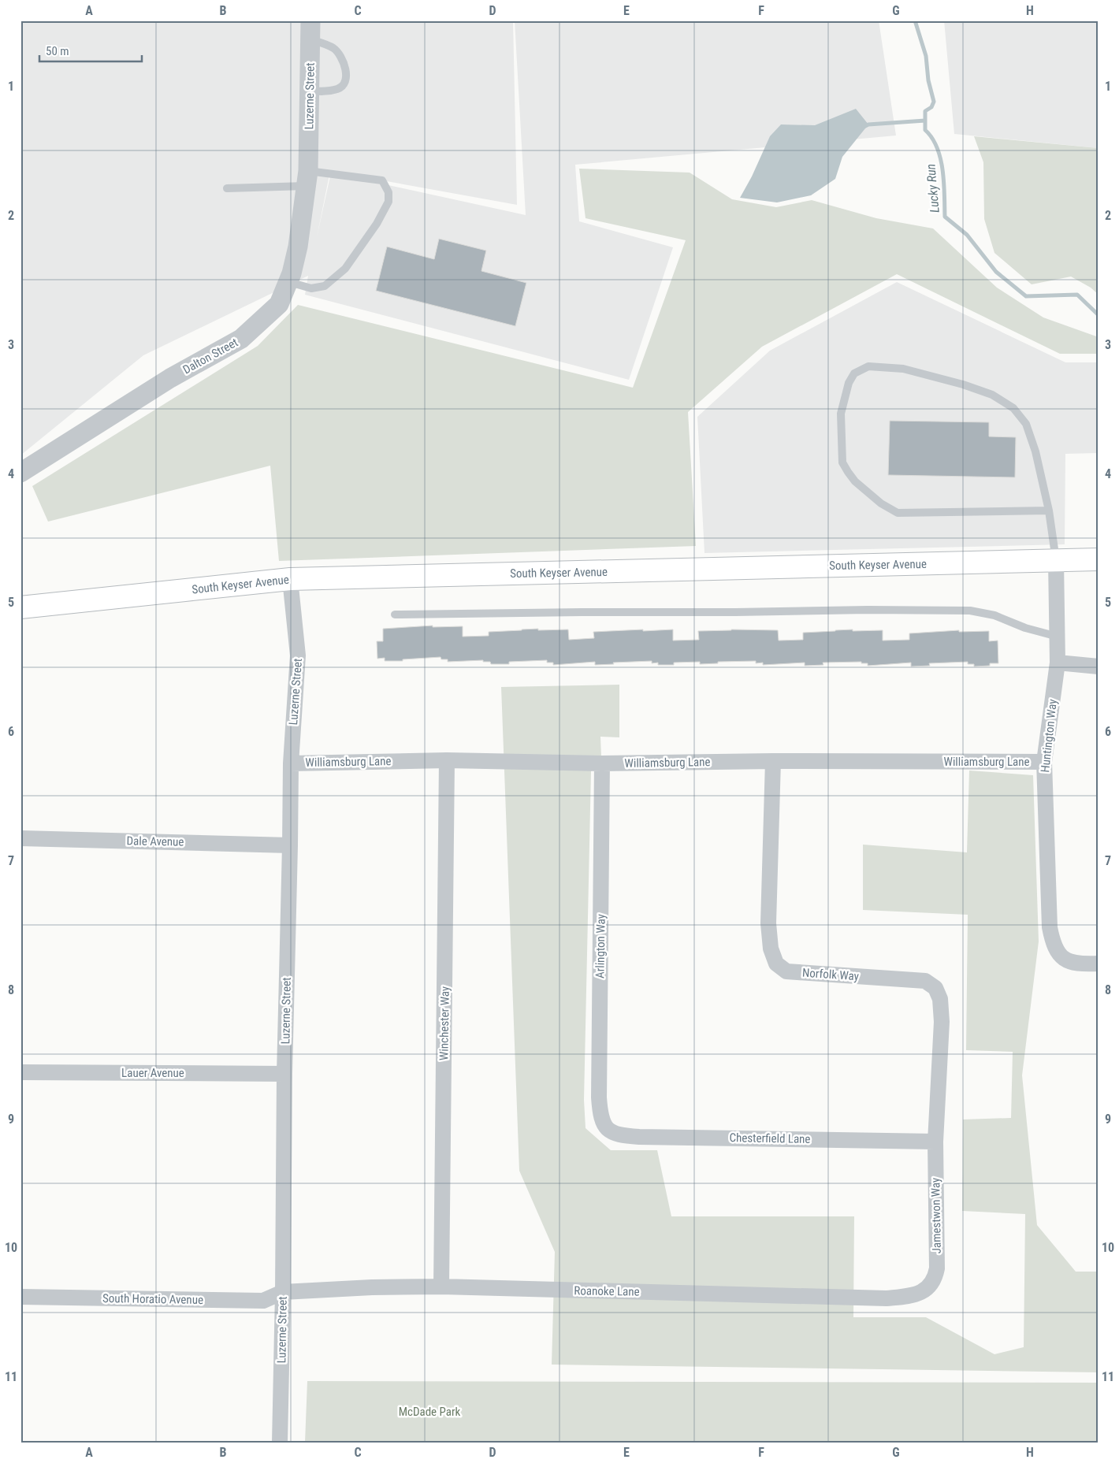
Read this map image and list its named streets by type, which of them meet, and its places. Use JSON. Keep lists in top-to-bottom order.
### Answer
{
  "streets": {
    "main road": ["South Keyser Avenue"],
    "street": [
      "Luzerne Street",
      "Dalton Street",
      "Huntington Way",
      "Williamsburg Lane",
      "Dale Avenue",
      "Arlington Way",
      "Norfolk Way",
      "Winchester Way",
      "Lauer Avenue",
      "Chesterfield Lane",
      "Jamestwon Way",
      "Roanoke Lane",
      "South Horatio Avenue"
    ]
  },
  "crossings": [
    ["Luzerne Street", "Dalton Street"],
    ["Luzerne Street", "South Keyser Avenue"],
    ["Luzerne Street", "Williamsburg Lane"],
    ["Luzerne Street", "Dale Avenue"],
    ["Luzerne Street", "Lauer Avenue"],
    ["Luzerne Street", "Roanoke Lane"],
    ["Luzerne Street", "South Horatio Avenue"],
    ["South Keyser Avenue", "Huntington Way"],
    ["Huntington Way", "Williamsburg Lane"],
    ["Williamsburg Lane", "Arlington Way"],
    ["Williamsburg Lane", "Norfolk Way"],
    ["Williamsburg Lane", "Winchester Way"],
    ["Arlington Way", "Chesterfield Lane"],
    ["Norfolk Way", "Chesterfield Lane"],
    ["Norfolk Way", "Jamestwon Way"],
    ["Winchester Way", "Roanoke Lane"],
    ["Chesterfield Lane", "Jamestwon Way"],
    ["Jamestwon Way", "Roanoke Lane"],
    ["Roanoke Lane", "South Horatio Avenue"]
  ],
  "water": ["Lucky Run"],
  "parks": ["McDade Park"],
  "scale_bar": "50 m",
  "grid": {
    "columns": [
      "A",
      "B",
      "C",
      "D",
      "E",
      "F",
      "G",
      "H"
    ],
    "rows": [
      "1",
      "2",
      "3",
      "4",
      "5",
      "6",
      "7",
      "8",
      "9",
      "10",
      "11"
    ]
  }
}
